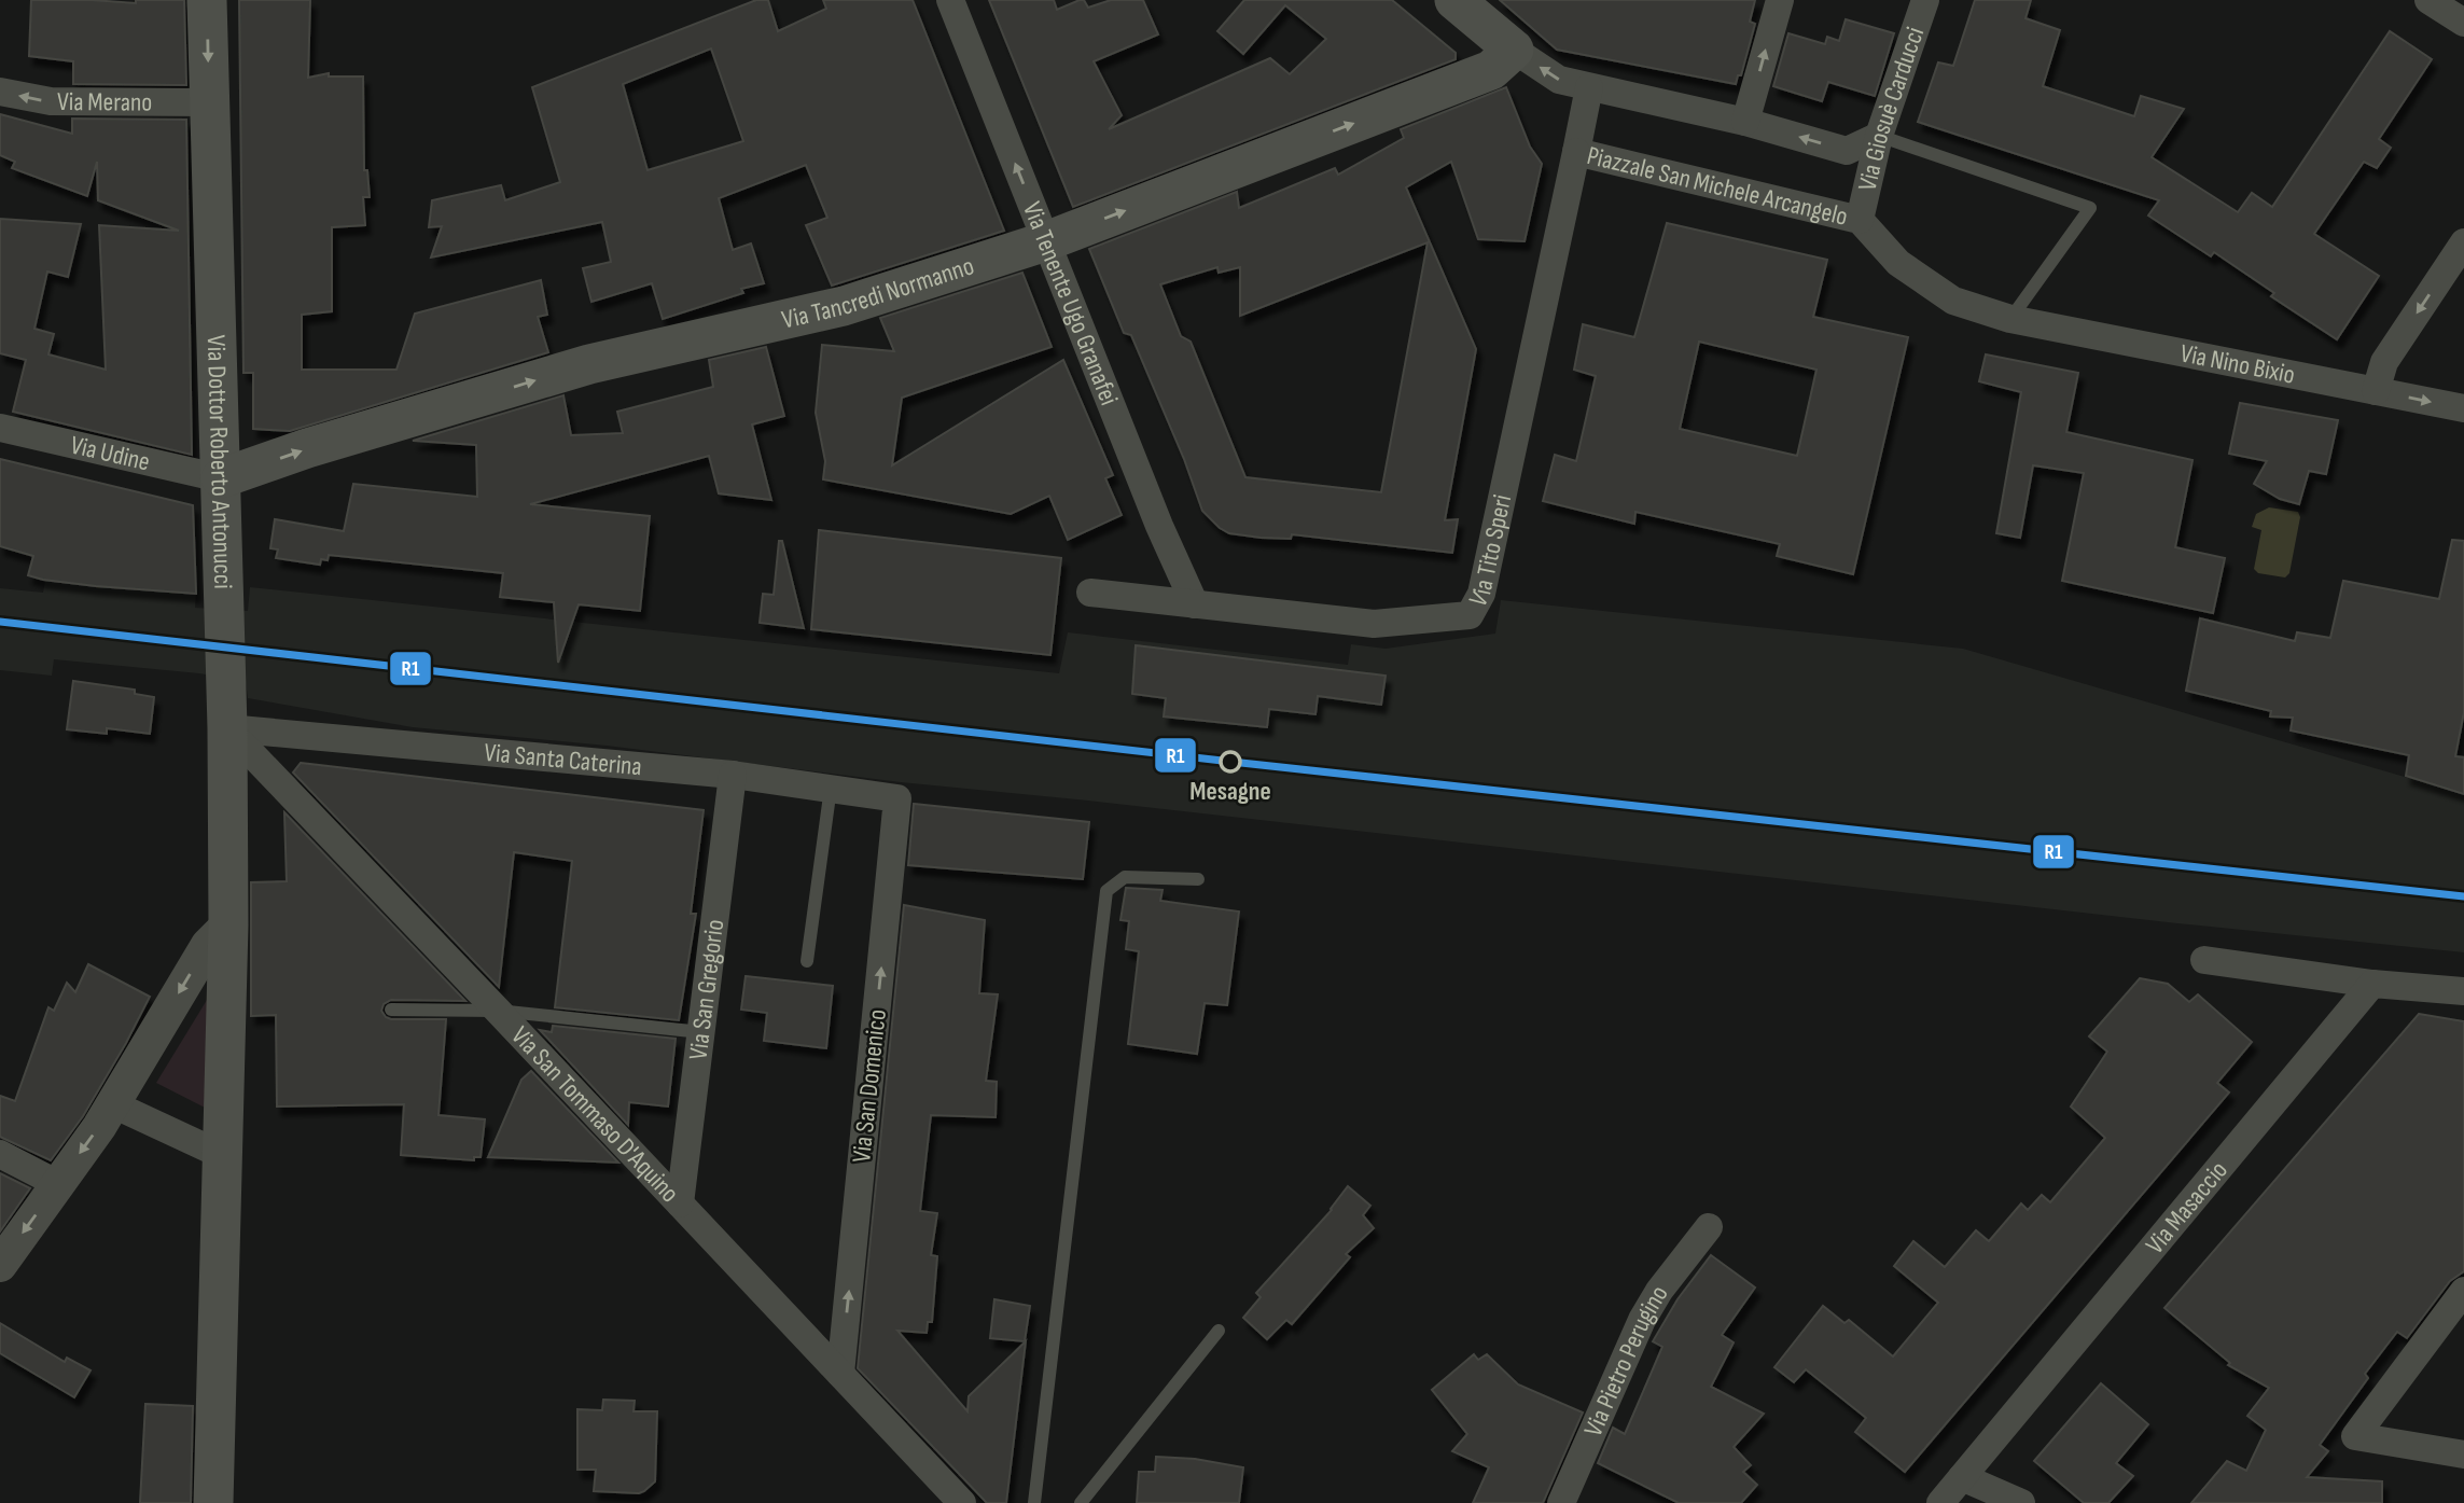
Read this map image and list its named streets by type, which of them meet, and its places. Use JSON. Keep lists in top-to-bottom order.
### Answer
{
  "streets": {
    "main road": ["Via Tancredi Normanno", "Via Dottor Roberto Antonucci"],
    "street": [
      "Via Merano",
      "Via Giosuè Carducci",
      "Piazzale San Michele Arcangelo",
      "Via Tenente Ugo Granafei",
      "Via Nino Bixio",
      "Via Udine",
      "Via Tito Speri",
      "Via Santa Caterina",
      "Via San Gregorio",
      "Via San Domenico",
      "Via San Tommaso D'Aquino",
      "Via Masaccio",
      "Via Pietro Perugino"
    ]
  },
  "crossings": [
    ["Via Merano", "Via Dottor Roberto Antonucci"],
    ["Via Giosuè Carducci", "Piazzale San Michele Arcangelo"],
    ["Piazzale San Michele Arcangelo", "Via Nino Bixio"],
    ["Piazzale San Michele Arcangelo", "Via Tito Speri"],
    ["Via Tancredi Normanno", "Via Tenente Ugo Granafei"],
    ["Via Tancredi Normanno", "Via Udine"],
    ["Via Tancredi Normanno", "Via Dottor Roberto Antonucci"],
    ["Via Tenente Ugo Granafei", "Via Tito Speri"],
    ["Via Udine", "Via Dottor Roberto Antonucci"],
    ["Via Dottor Roberto Antonucci", "Via Santa Caterina"],
    ["Via Dottor Roberto Antonucci", "Via San Tommaso D'Aquino"],
    ["Via Santa Caterina", "Via San Gregorio"],
    ["Via Santa Caterina", "Via San Domenico"],
    ["Via Santa Caterina", "Via San Tommaso D'Aquino"],
    ["Via San Gregorio", "Via San Tommaso D'Aquino"],
    ["Via San Domenico", "Via San Tommaso D'Aquino"]
  ],
  "one_way": [
    "Via Merano",
    "Via Tancredi Normanno",
    "Via Tenente Ugo Granafei",
    "Via San Domenico"
  ],
  "places": ["Mesagne"],
  "lines": ["transit line R1"]
}
